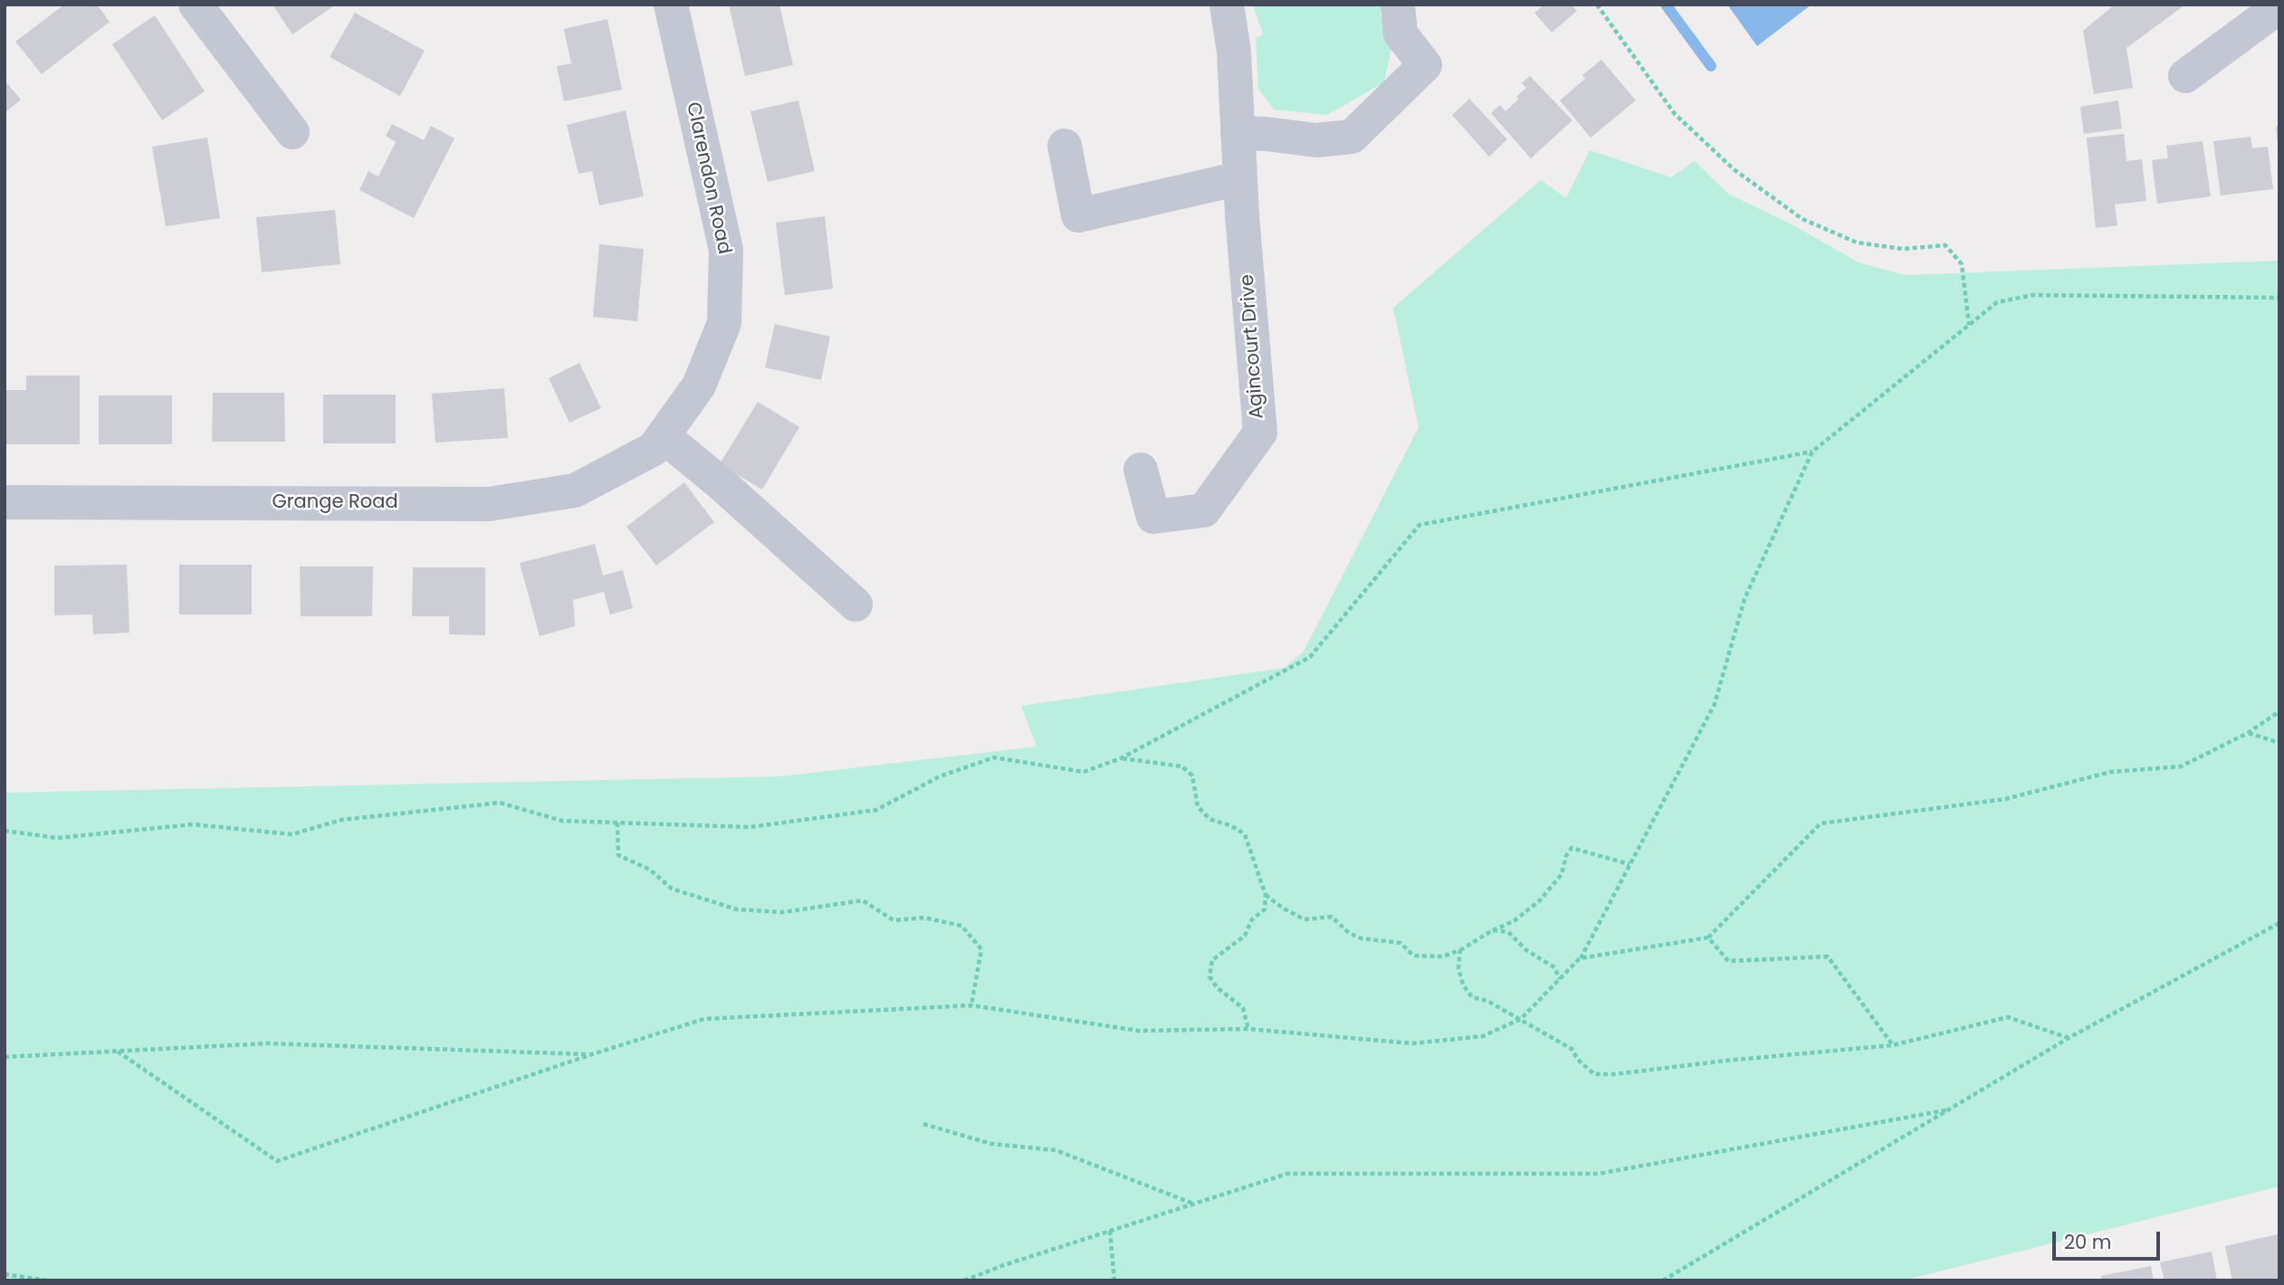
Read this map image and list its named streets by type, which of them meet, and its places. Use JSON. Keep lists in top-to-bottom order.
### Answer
{
  "streets": {
    "street": ["Clarendon Road", "Agincourt Drive", "Grange Road"]
  },
  "crossings": [
    ["Clarendon Road", "Grange Road"]
  ],
  "scale_bar": "20 m"
}
